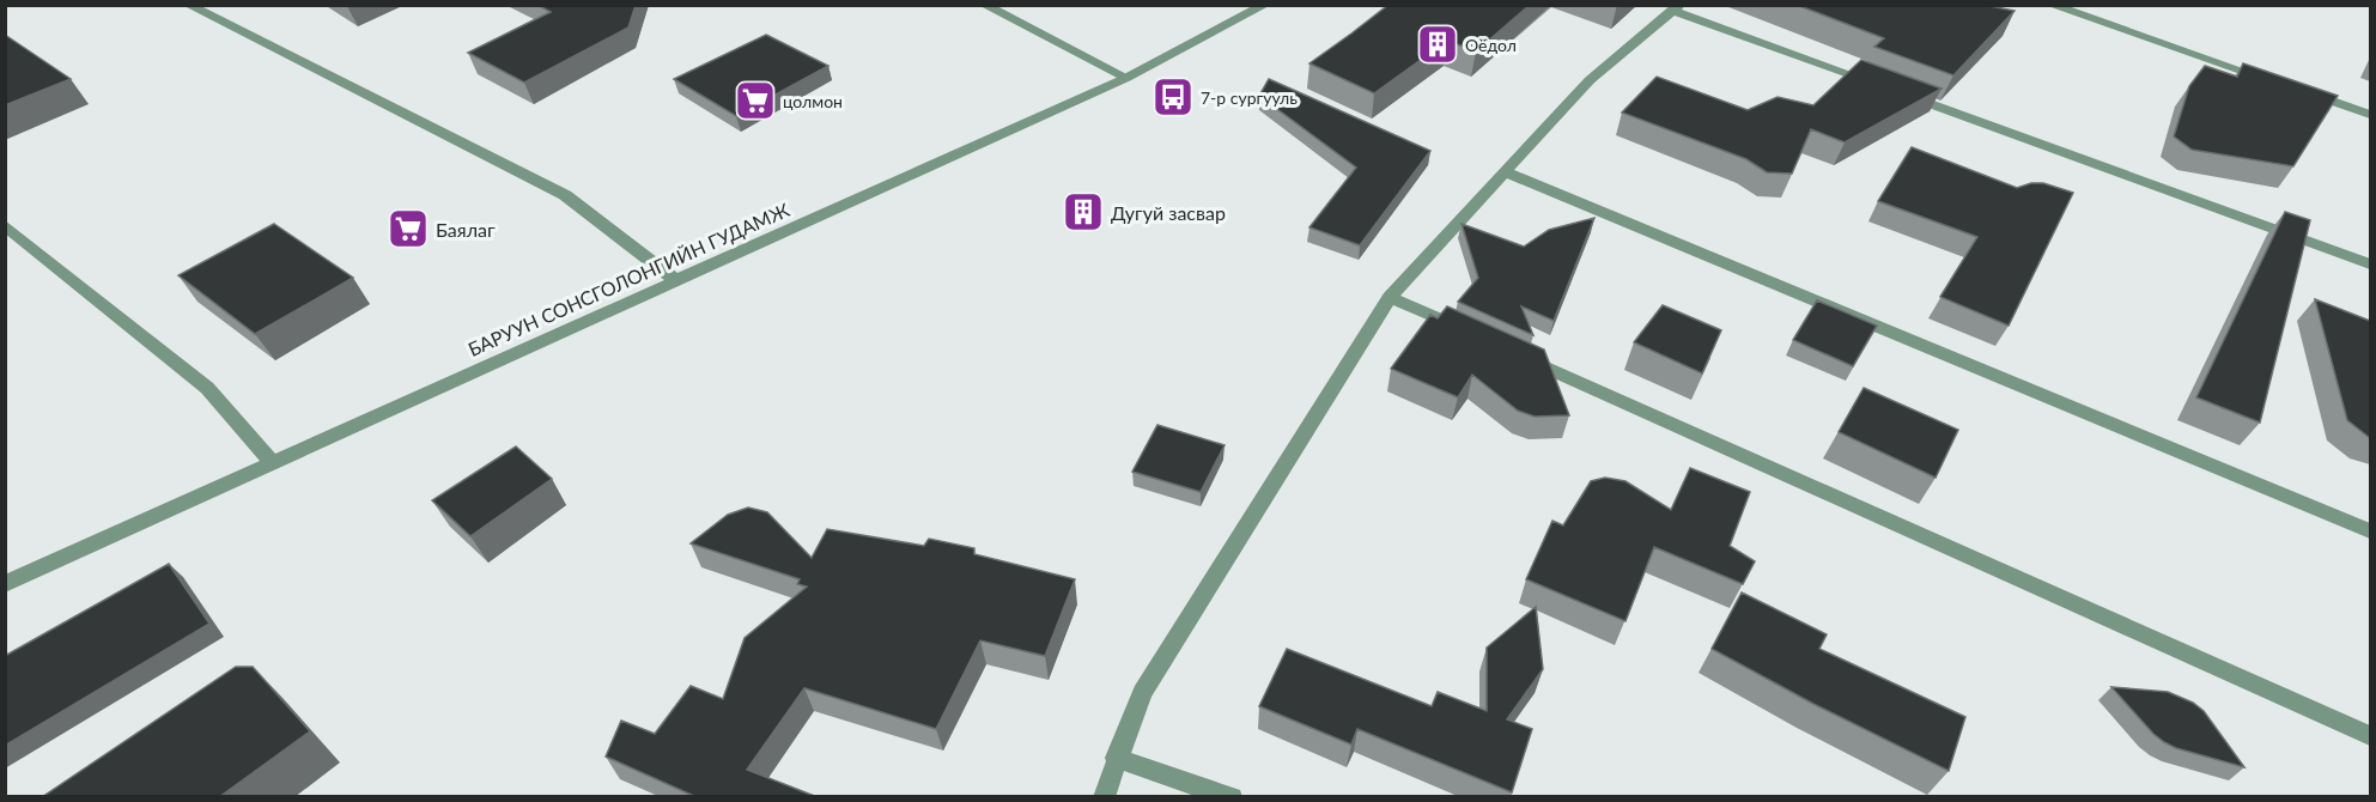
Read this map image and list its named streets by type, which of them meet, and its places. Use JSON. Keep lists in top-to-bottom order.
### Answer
{
  "streets": {
    "street": ["БАРУУН СОНСГОЛОНГИЙН ГУДАМЖ"]
  },
  "places": {
    "building": ["Оёдол", "Дугуй засвар"],
    "bus stop": ["7-р сургууль"],
    "supermarket": ["цолмон", "Баялаг"]
  }
}
